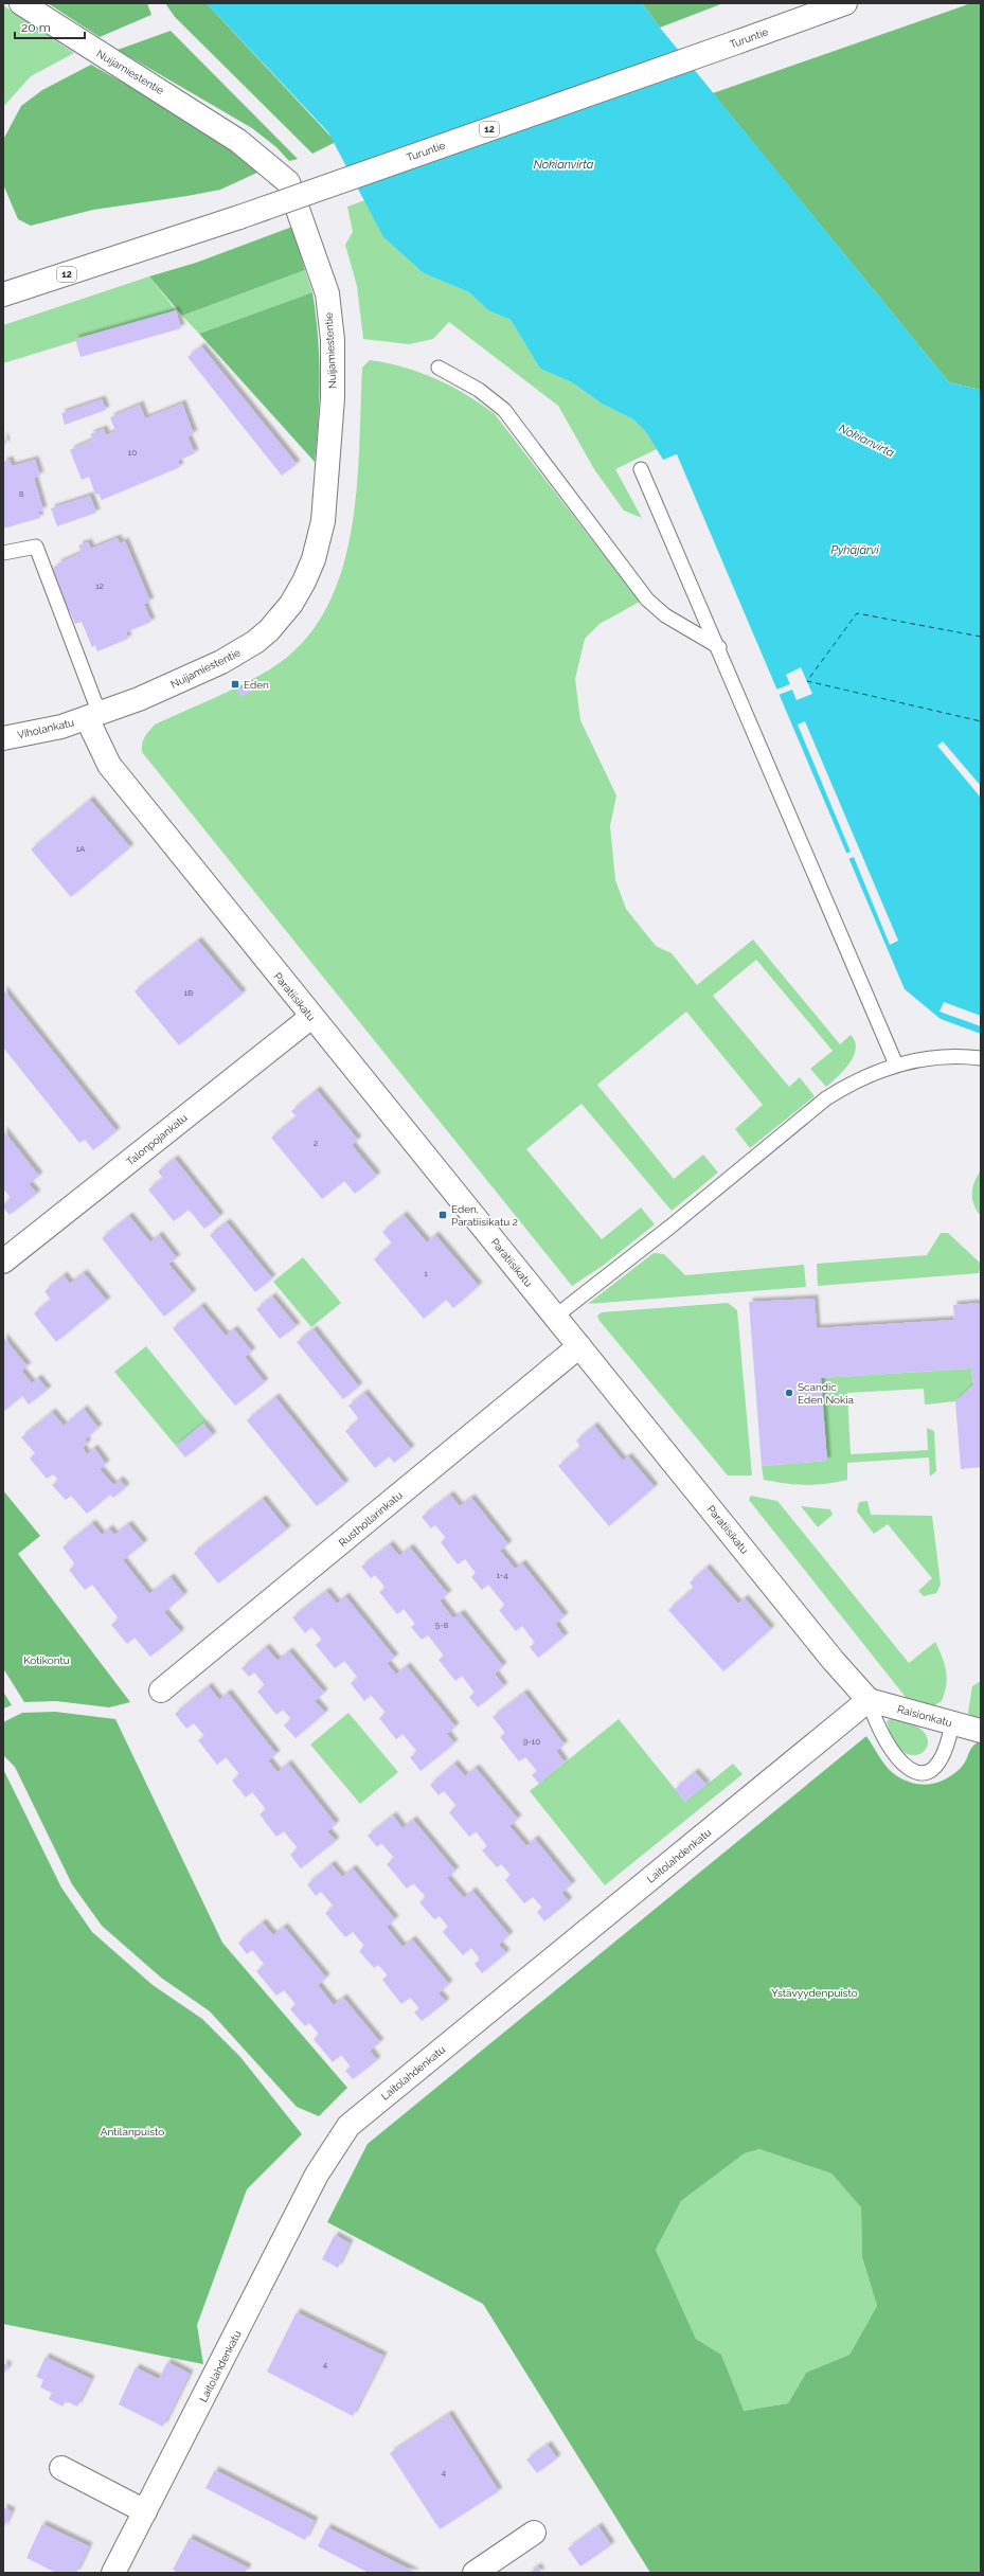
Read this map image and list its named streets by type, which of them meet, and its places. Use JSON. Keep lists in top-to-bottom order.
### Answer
{
  "streets": {
    "main road": [
      "Turuntie",
      "Nuijamiestentie",
      "12",
      "Viholankatu",
      "Paratiisikatu",
      "Talonpojankatu",
      "Rusthollarinkatu",
      "Raisionkatu",
      "Laitolahdenkatu"
    ]
  },
  "crossings": [
    ["Nuijamiestentie", "Viholankatu"],
    ["Nuijamiestentie", "Paratiisikatu"],
    ["Viholankatu", "Paratiisikatu"],
    ["Paratiisikatu", "Talonpojankatu"],
    ["Paratiisikatu", "Rusthollarinkatu"],
    ["Paratiisikatu", "Raisionkatu"],
    ["Paratiisikatu", "Laitolahdenkatu"],
    ["Raisionkatu", "Laitolahdenkatu"]
  ],
  "water": ["Nokianvirta", "Pyhäjärvi"],
  "parks": ["Kotikontu", "Ystävyydenpuisto", "Antilanpuisto"],
  "places": {
    "transit": ["Eden", "Eden, Paratiisikatu 2"],
    "other": ["Scandic Eden Nokia"]
  },
  "house_numbers": [
    "10",
    "8",
    "12",
    "1A",
    "1B",
    "2",
    "1",
    "1-4",
    "5-8",
    "9-10",
    "4",
    "4"
  ],
  "scale_bar": "20 m"
}
